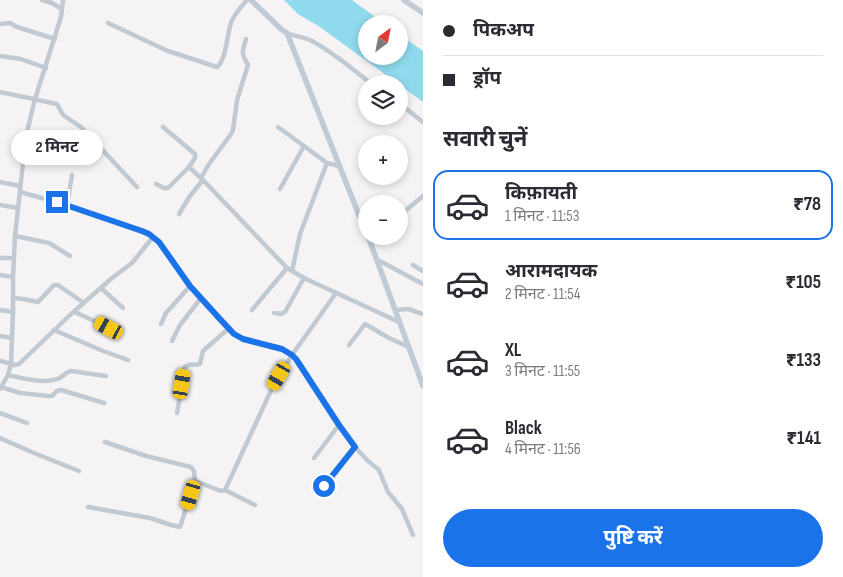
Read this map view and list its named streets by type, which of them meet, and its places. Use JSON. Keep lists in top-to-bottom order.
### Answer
{
  "north": "top right",
  "page": {
    "banner": ["पिकअप", "ड्रॉप"],
    "map_buttons": ["+", "−"],
    "heading": "सवारी चुनें",
    "bubble": "2 मिनट",
    "list": [
      {
        "name": "किफ़ायती",
        "note": "1 मिनट · 11:53",
        "value": "₹78"
      },
      {
        "name": "आरामदायक",
        "note": "2 मिनट · 11:54",
        "value": "₹105"
      },
      {
        "name": "XL",
        "note": "3 मिनट · 11:55",
        "value": "₹133"
      },
      {
        "name": "Black",
        "note": "4 मिनट · 11:56",
        "value": "₹141"
      }
    ],
    "buttons": "पुष्टि करें"
  }
}
